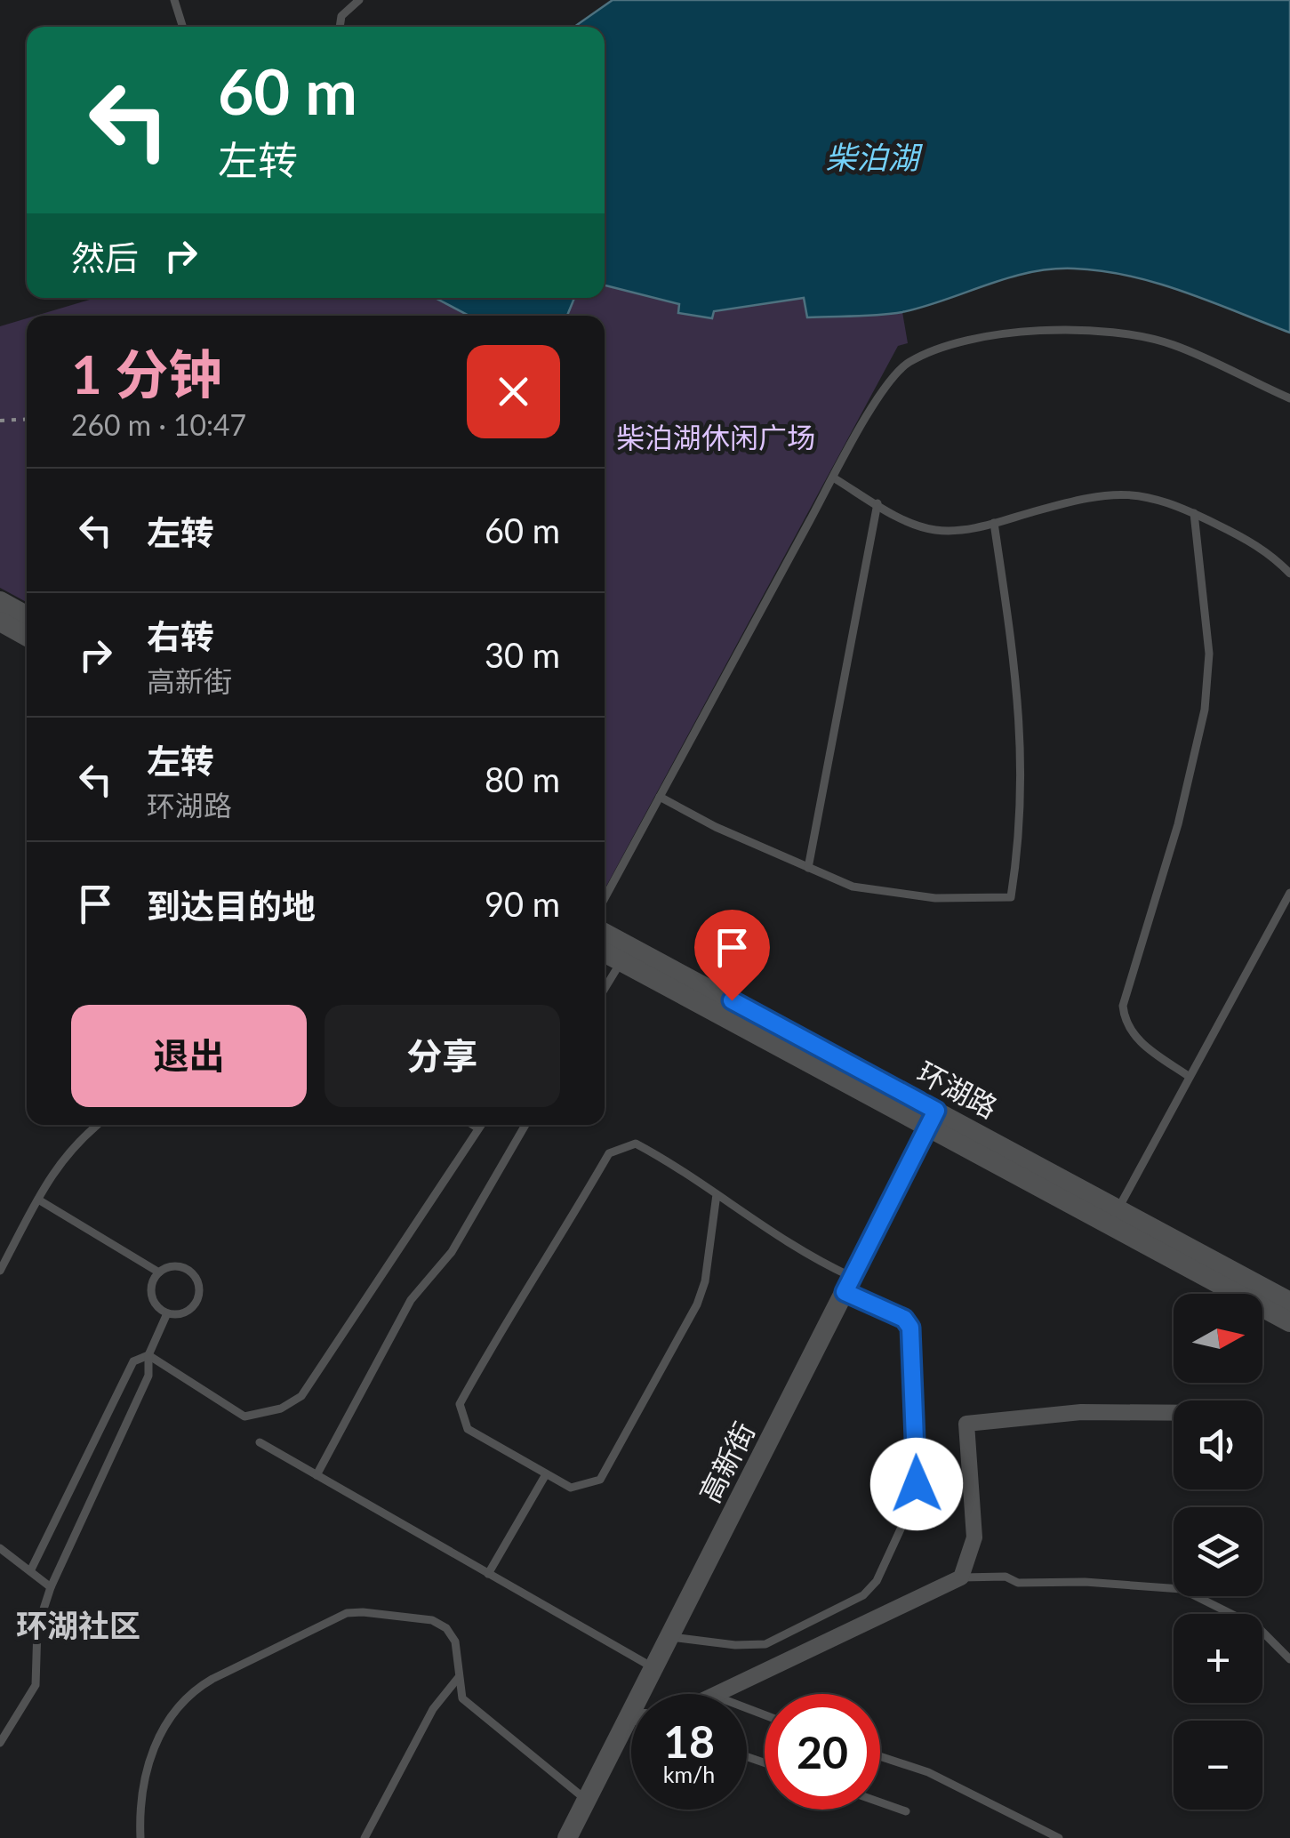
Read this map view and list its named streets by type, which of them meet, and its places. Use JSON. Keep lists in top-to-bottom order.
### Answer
{
  "streets": {
    "street": ["环湖路", "高新街"]
  },
  "crossings": [
    ["环湖路", "高新街"]
  ],
  "districts": ["环湖社区"],
  "water": ["柴泊湖"],
  "parks": ["柴泊湖休闲广场"],
  "north": "right",
  "page": {
    "turn": ["60 m", "左转"],
    "then": "然后",
    "heading": ["1 分钟", "260 m · 10:47"],
    "list": [
      {
        "name": "左转",
        "value": "60 m"
      },
      {
        "name": "右转",
        "note": "高新街",
        "value": "30 m"
      },
      {
        "name": "左转",
        "note": "环湖路",
        "value": "80 m"
      },
      {
        "name": "到达目的地",
        "value": "90 m"
      }
    ],
    "buttons": ["退出", "分享"],
    "map_buttons": ["+", "−"],
    "speed": "18 km/h",
    "limit": "20"
  }
}
